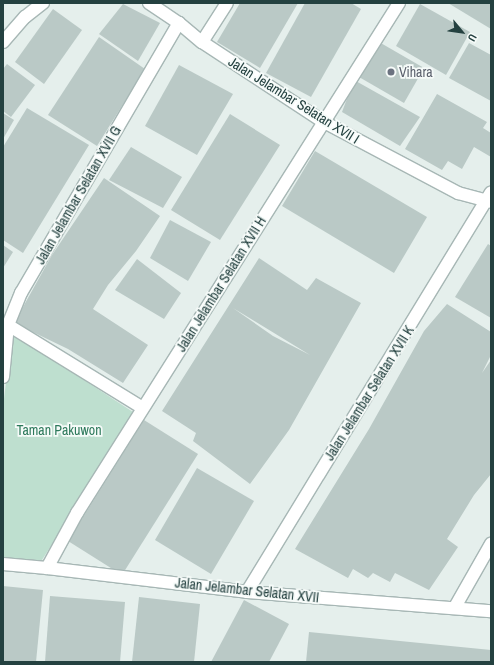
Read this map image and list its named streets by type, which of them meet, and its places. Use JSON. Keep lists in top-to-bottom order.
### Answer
{
  "streets": {
    "street": [
      "Jalan Jelambar Selatan XVII I",
      "Jalan Jelambar Selatan XVII G",
      "Jalan Jelambar Selatan XVII H",
      "Jalan Jelambar Selatan XVII K",
      "Jalan Jelambar Selatan XVII"
    ]
  },
  "crossings": [
    ["Jalan Jelambar Selatan XVII I", "Jalan Jelambar Selatan XVII G"],
    ["Jalan Jelambar Selatan XVII I", "Jalan Jelambar Selatan XVII H"],
    ["Jalan Jelambar Selatan XVII I", "Jalan Jelambar Selatan XVII K"],
    ["Jalan Jelambar Selatan XVII H", "Jalan Jelambar Selatan XVII"],
    ["Jalan Jelambar Selatan XVII K", "Jalan Jelambar Selatan XVII"]
  ],
  "parks": ["Taman Pakuwon"],
  "places": ["Vihara"],
  "north": "bottom right"
}
